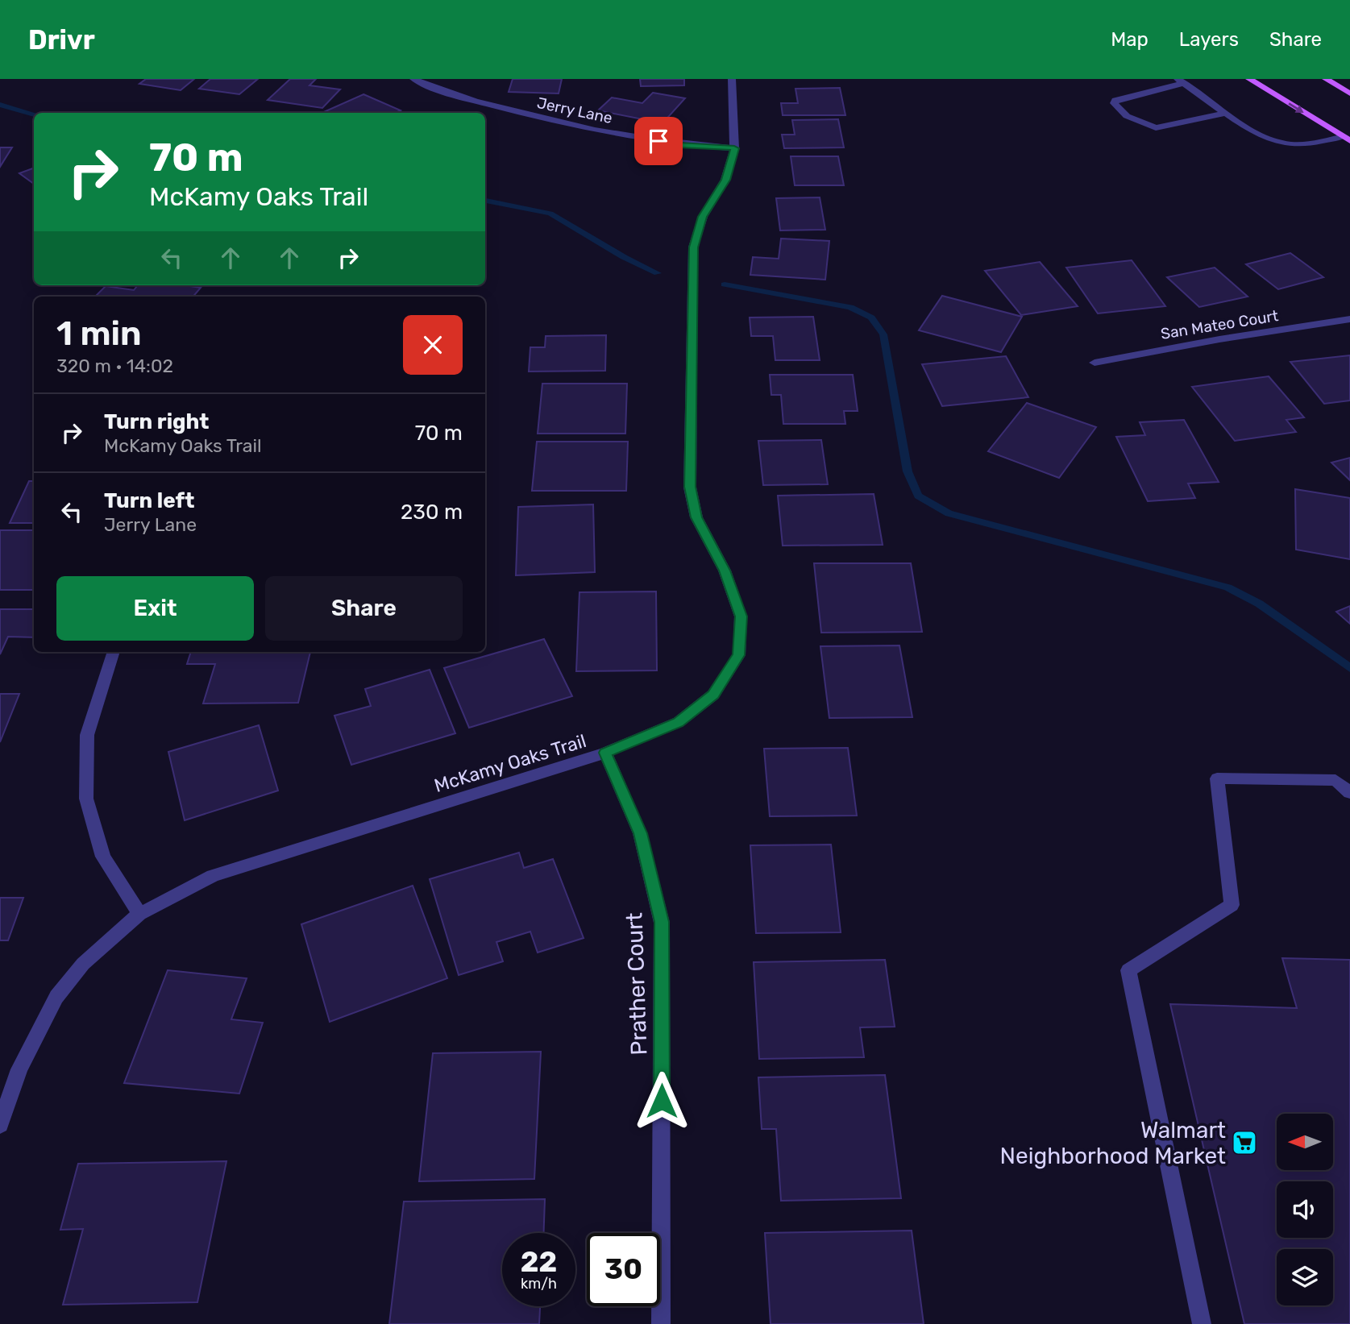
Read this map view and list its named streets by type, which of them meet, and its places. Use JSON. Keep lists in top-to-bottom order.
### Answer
{
  "streets": {
    "street": [
      "Jerry Lane",
      "San Mateo Court",
      "McKamy Oaks Trail",
      "Prather Court"
    ]
  },
  "crossings": [
    ["Jerry Lane", "McKamy Oaks Trail"],
    ["McKamy Oaks Trail", "Prather Court"]
  ],
  "places": {
    "supermarket": ["Walmart Neighborhood Market"]
  },
  "north": "left",
  "page": {
    "header": "Drivr",
    "nav": ["Map", "Layers", "Share"],
    "turn": ["70 m", "McKamy Oaks Trail"],
    "heading": ["1 min", "320 m · 14:02"],
    "list": [
      {
        "name": "Turn right",
        "note": "McKamy Oaks Trail",
        "value": "70 m"
      },
      {
        "name": "Turn left",
        "note": "Jerry Lane",
        "value": "230 m"
      }
    ],
    "buttons": ["Exit", "Share"],
    "speed": "22 km/h",
    "limit": "30"
  }
}
